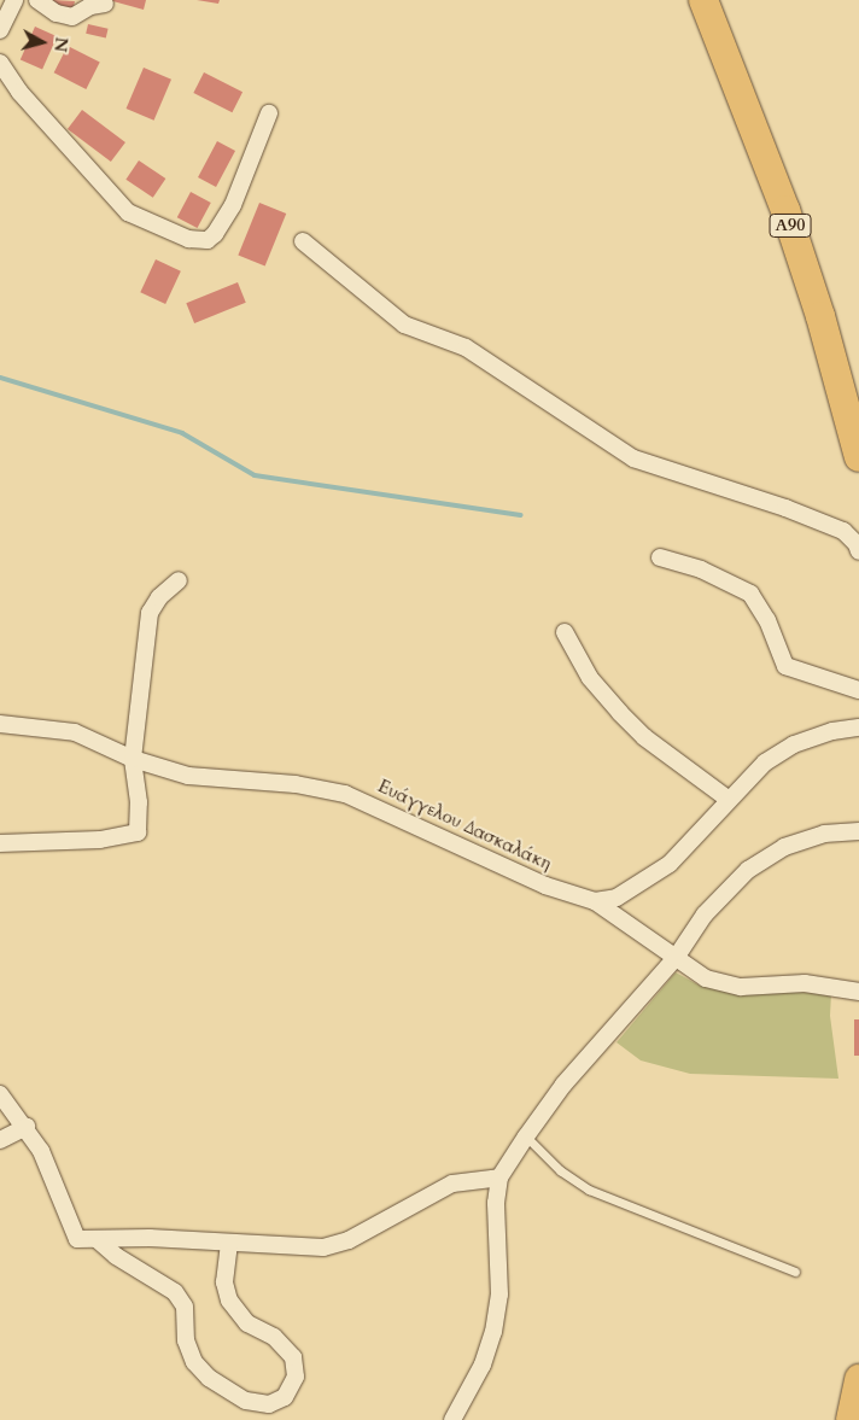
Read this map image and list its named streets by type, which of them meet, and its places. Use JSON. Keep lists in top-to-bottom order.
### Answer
{
  "streets": {
    "highway": ["Α90"],
    "street": ["Ευάγγελου Δασκαλάκη"]
  },
  "north": "right"
}
